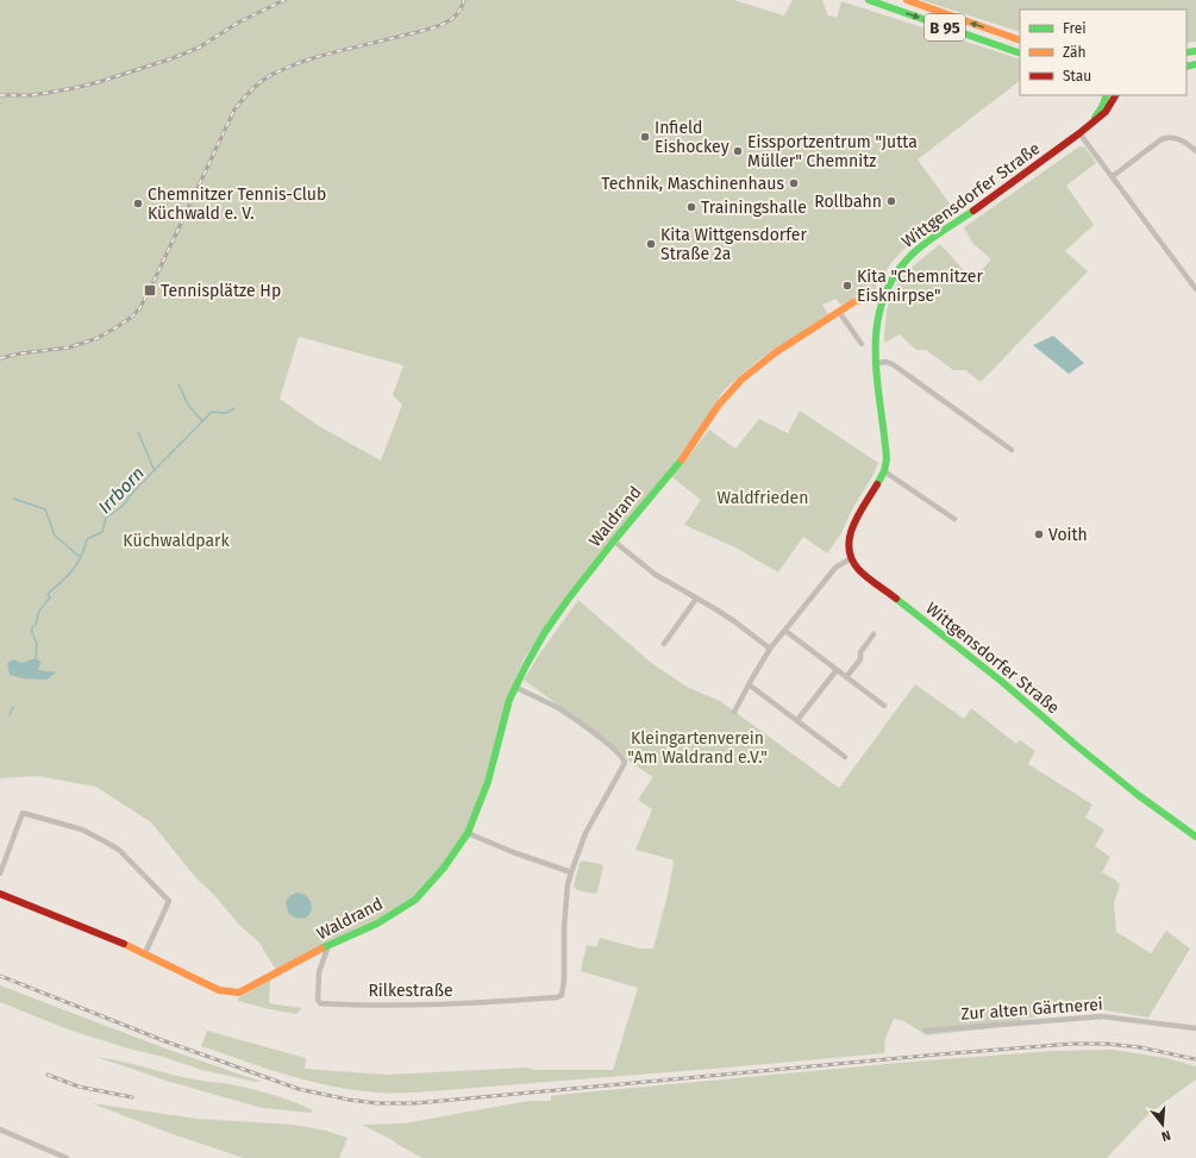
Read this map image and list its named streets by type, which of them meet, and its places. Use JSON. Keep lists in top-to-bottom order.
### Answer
{
  "streets": {
    "street": [
      "B 95",
      "Wittgensdorfer Straße",
      "Waldrand",
      "Rilkestraße",
      "Zur alten Gärtnerei"
    ]
  },
  "crossings": [
    ["Wittgensdorfer Straße", "Waldrand"],
    ["Waldrand", "Rilkestraße"]
  ],
  "water": ["Irrborn"],
  "parks": ["Waldfrieden", "Küchwaldpark", "Kleingartenverein \"Am Waldrand e.V.\""],
  "places": {
    "other": [
      "Infield Eishockey",
      "Eissportzentrum \"Jutta Müller\" Chemnitz",
      "Technik, Maschinenhaus",
      "Rollbahn",
      "Chemnitzer Tennis-Club Küchwald e. V.",
      "Trainingshalle",
      "Kita Wittgensdorfer Straße 2a",
      "Kita \"Chemnitzer Eisknirpse\"",
      "Voith"
    ],
    "transit": ["Tennisplätze Hp"]
  },
  "legend": ["Frei", "Zäh", "Stau"],
  "north": "bottom"
}
